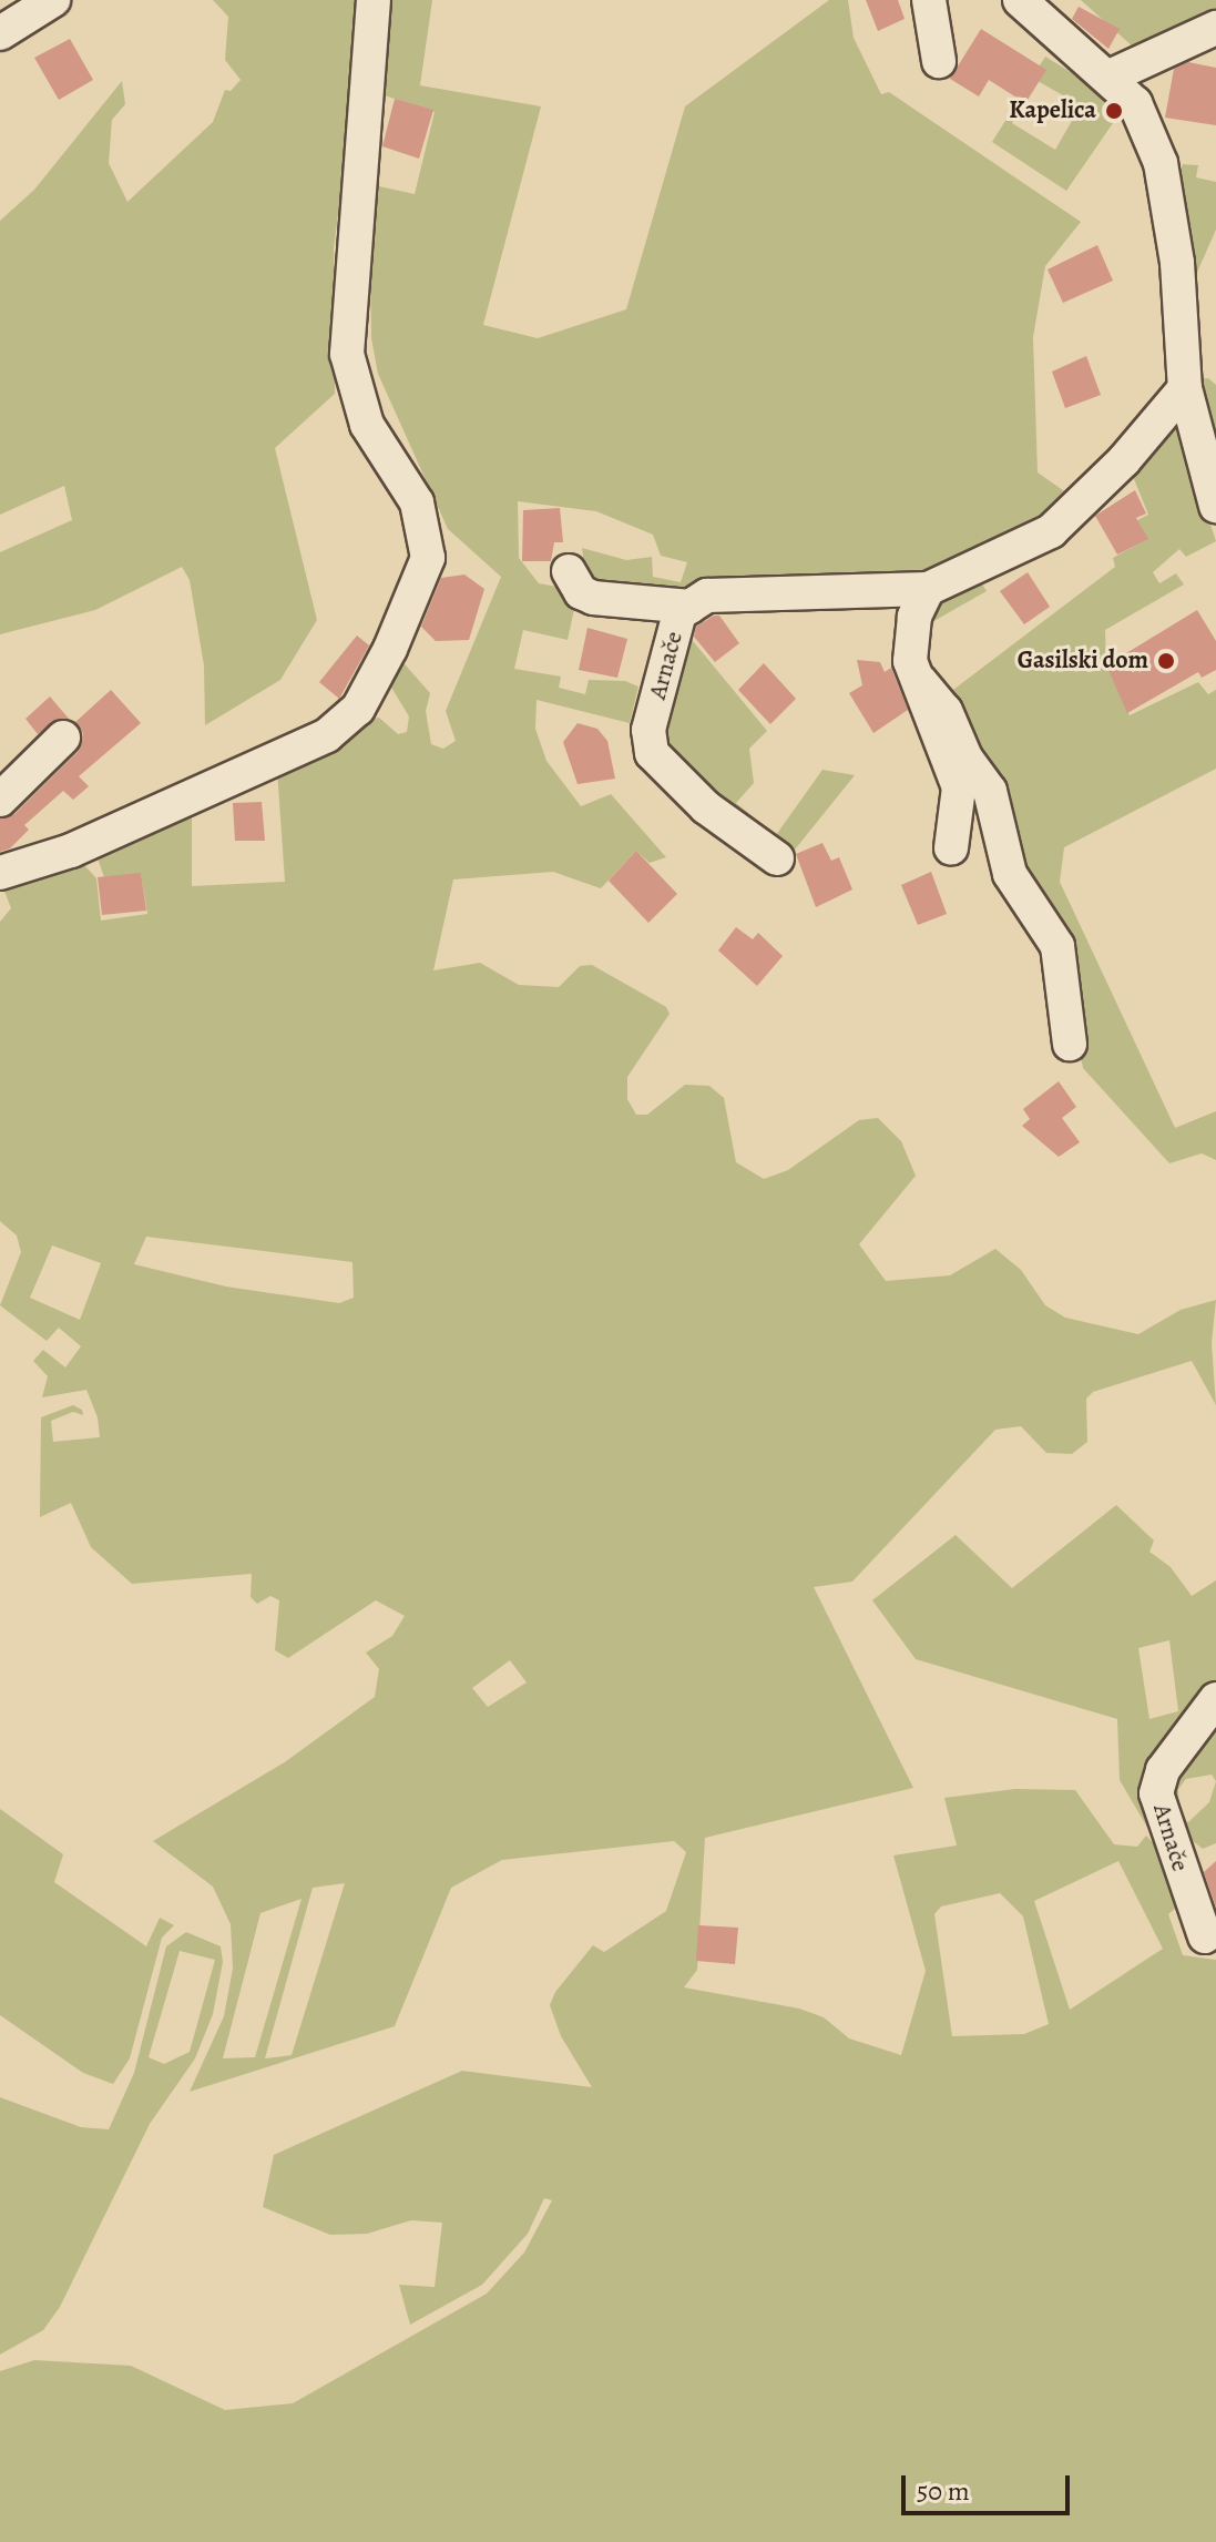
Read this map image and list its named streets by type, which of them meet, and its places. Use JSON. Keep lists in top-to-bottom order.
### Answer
{
  "streets": {
    "street": ["Arnače"]
  },
  "places": ["Kapelica", "Gasilski dom"],
  "scale_bar": "50 m"
}
